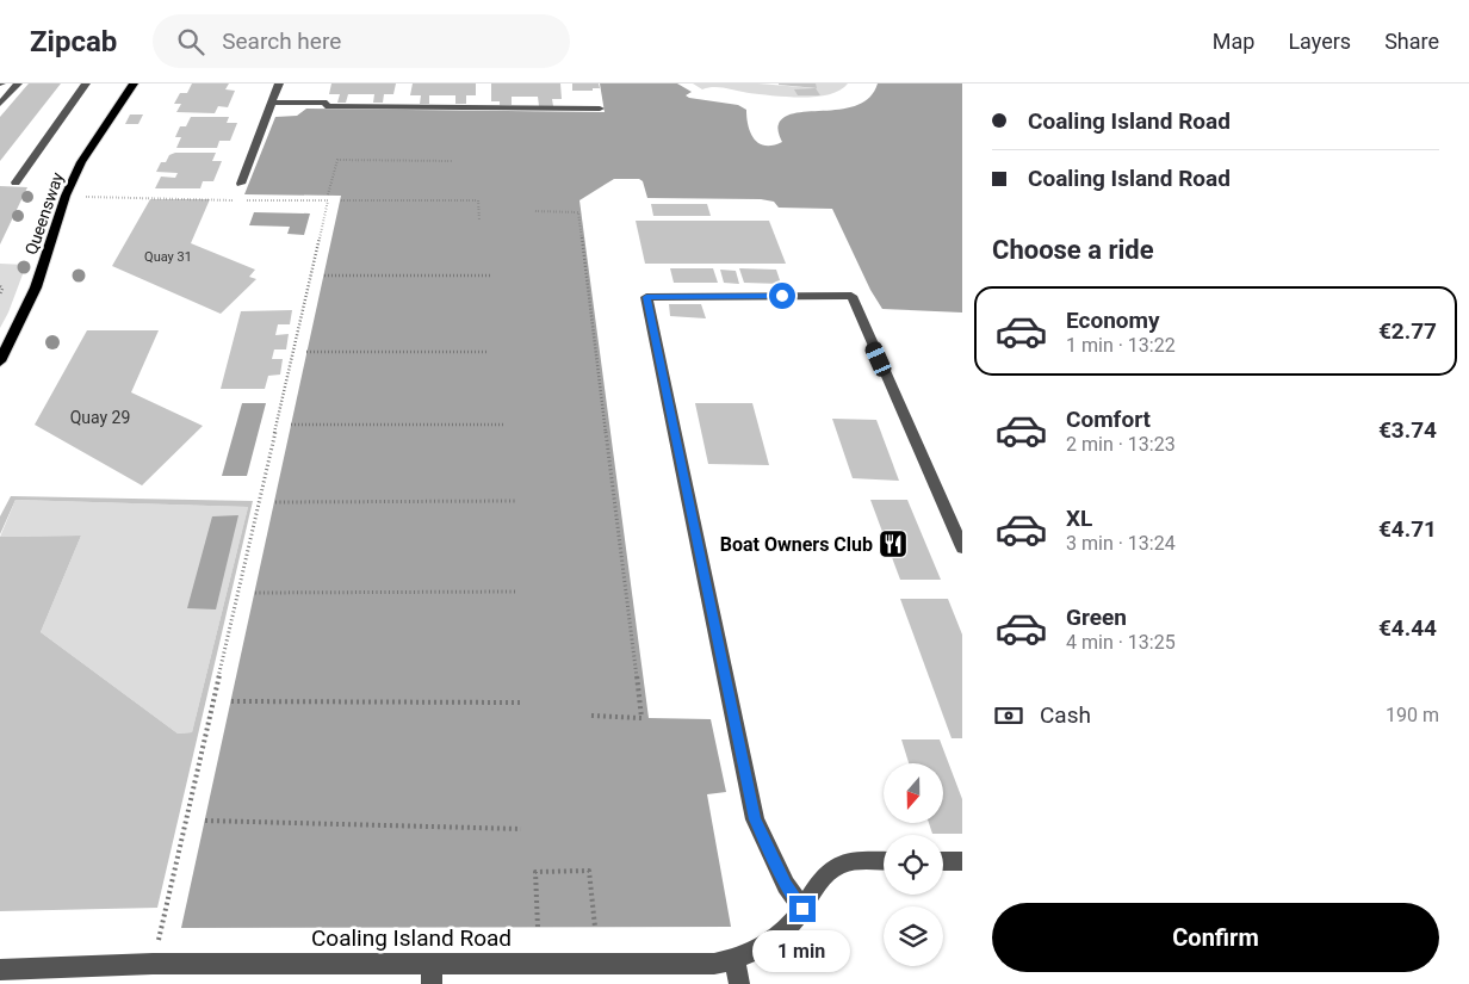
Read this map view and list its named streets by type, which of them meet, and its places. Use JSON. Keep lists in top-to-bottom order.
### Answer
{
  "streets": {
    "main road": ["Queensway"],
    "street": ["Coaling Island Road"]
  },
  "places": {
    "restaurant": ["Boat Owners Club"]
  },
  "house_numbers": ["Quay 31", "Quay 29"],
  "north": "bottom",
  "page": {
    "header": "Zipcab",
    "search": "Search here",
    "nav": ["Map", "Layers", "Share"],
    "banner": ["Coaling Island Road", "Coaling Island Road"],
    "heading": "Choose a ride",
    "list": [
      {
        "name": "Economy",
        "note": "1 min · 13:22",
        "value": "€2.77"
      },
      {
        "name": "Comfort",
        "note": "2 min · 13:23",
        "value": "€3.74"
      },
      {
        "name": "XL",
        "note": "3 min · 13:24",
        "value": "€4.71"
      },
      {
        "name": "Green",
        "note": "4 min · 13:25",
        "value": "€4.44"
      }
    ],
    "pay": ["Cash", "190 m"],
    "buttons": "Confirm",
    "bubble": "1 min"
  }
}
